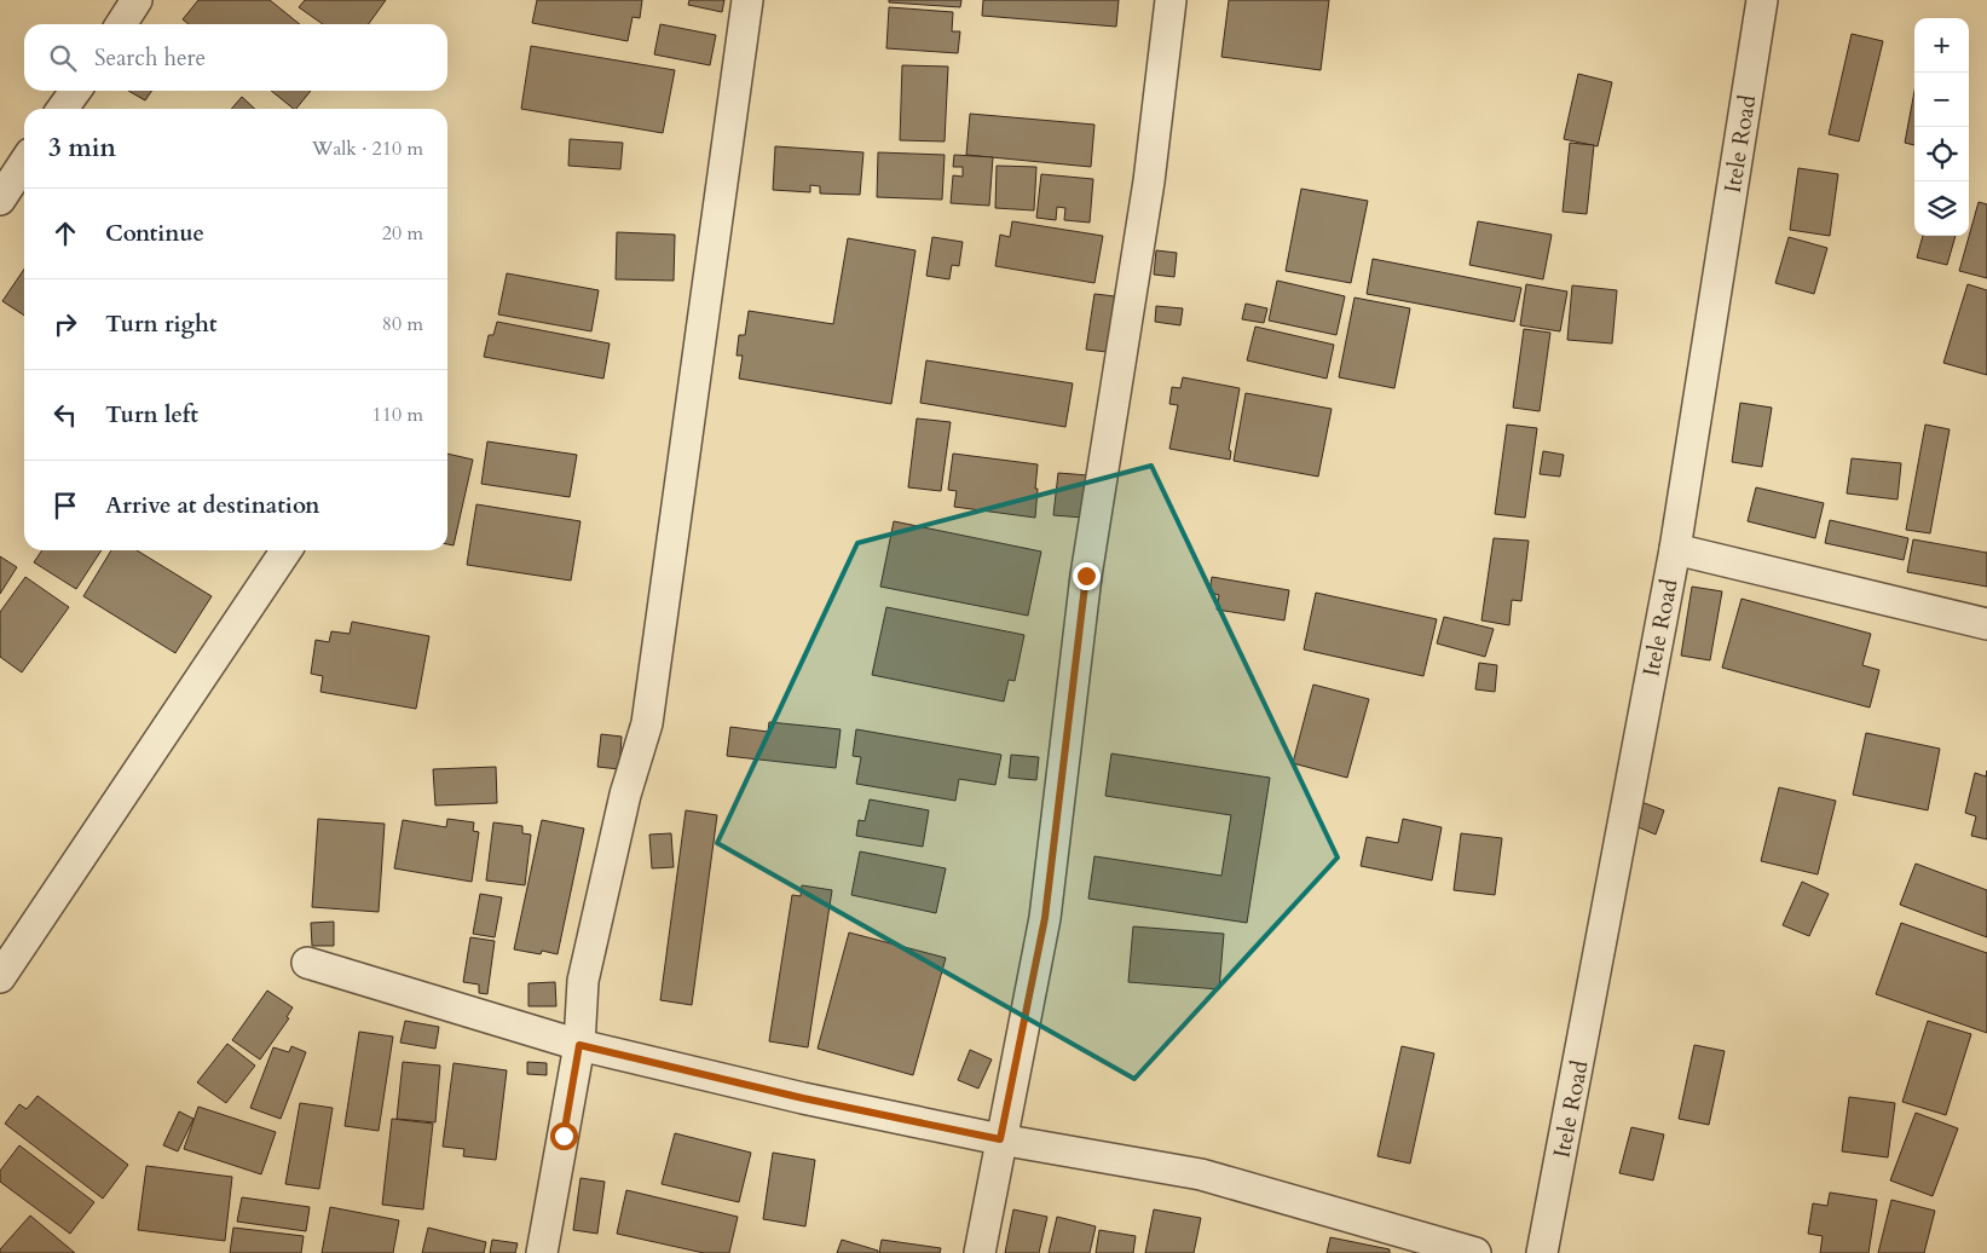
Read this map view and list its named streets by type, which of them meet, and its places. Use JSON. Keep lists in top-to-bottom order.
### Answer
{
  "streets": {
    "street": ["Itele Road"]
  },
  "page": {
    "map_buttons": ["+", "−"],
    "search": "Search here",
    "heading": ["3 min", "Walk · 210 m"],
    "list": [
      ["Continue", "20 m"],
      ["Turn right", "80 m"],
      ["Turn left", "110 m"],
      "Arrive at destination"
    ]
  }
}
